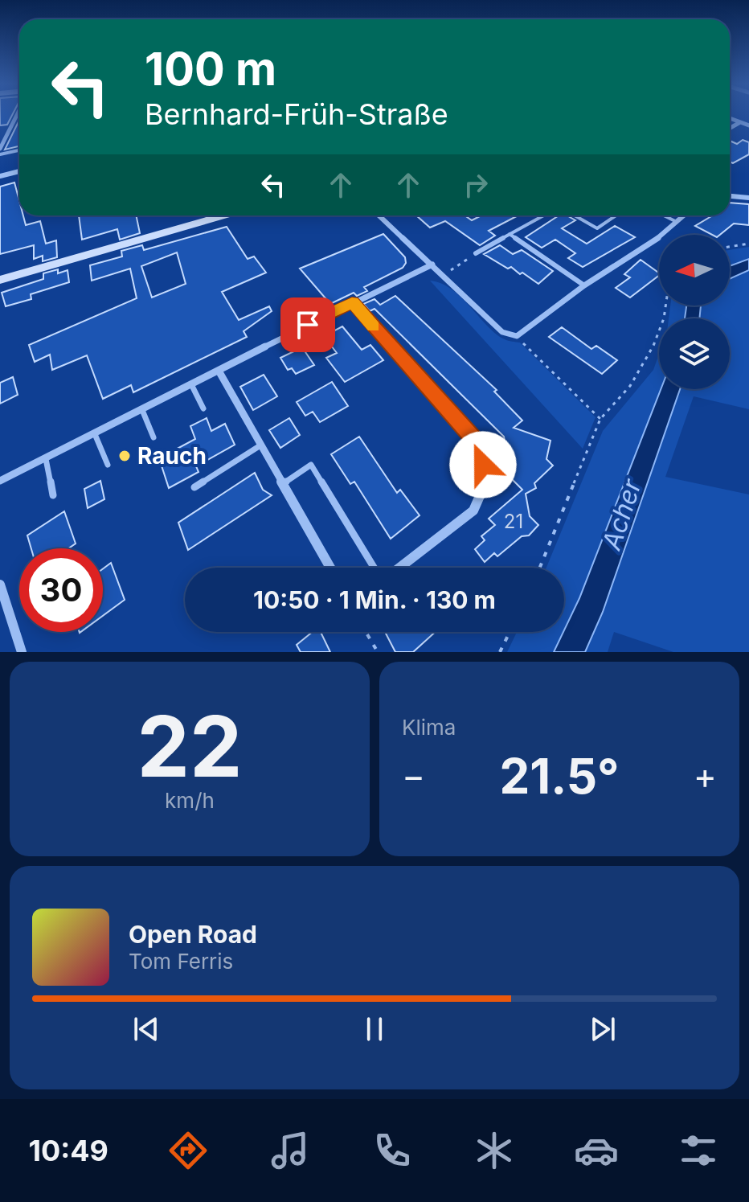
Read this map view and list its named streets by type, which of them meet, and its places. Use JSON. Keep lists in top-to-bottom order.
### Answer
{
  "water": ["Acher"],
  "places": ["Rauch"],
  "house_numbers": ["21"],
  "north": "left",
  "page": {
    "turn": ["100 m", "Bernhard-Früh-Straße"],
    "limit": "30",
    "trip": "10:50 · 1 Min. · 130 m",
    "tile": [
      ["22", "km/h"],
      "Klima"
    ],
    "heat": ["−", "21.5°", "+"],
    "song": ["Open Road", "Tom Ferris"],
    "tabs": "10:49"
  }
}
